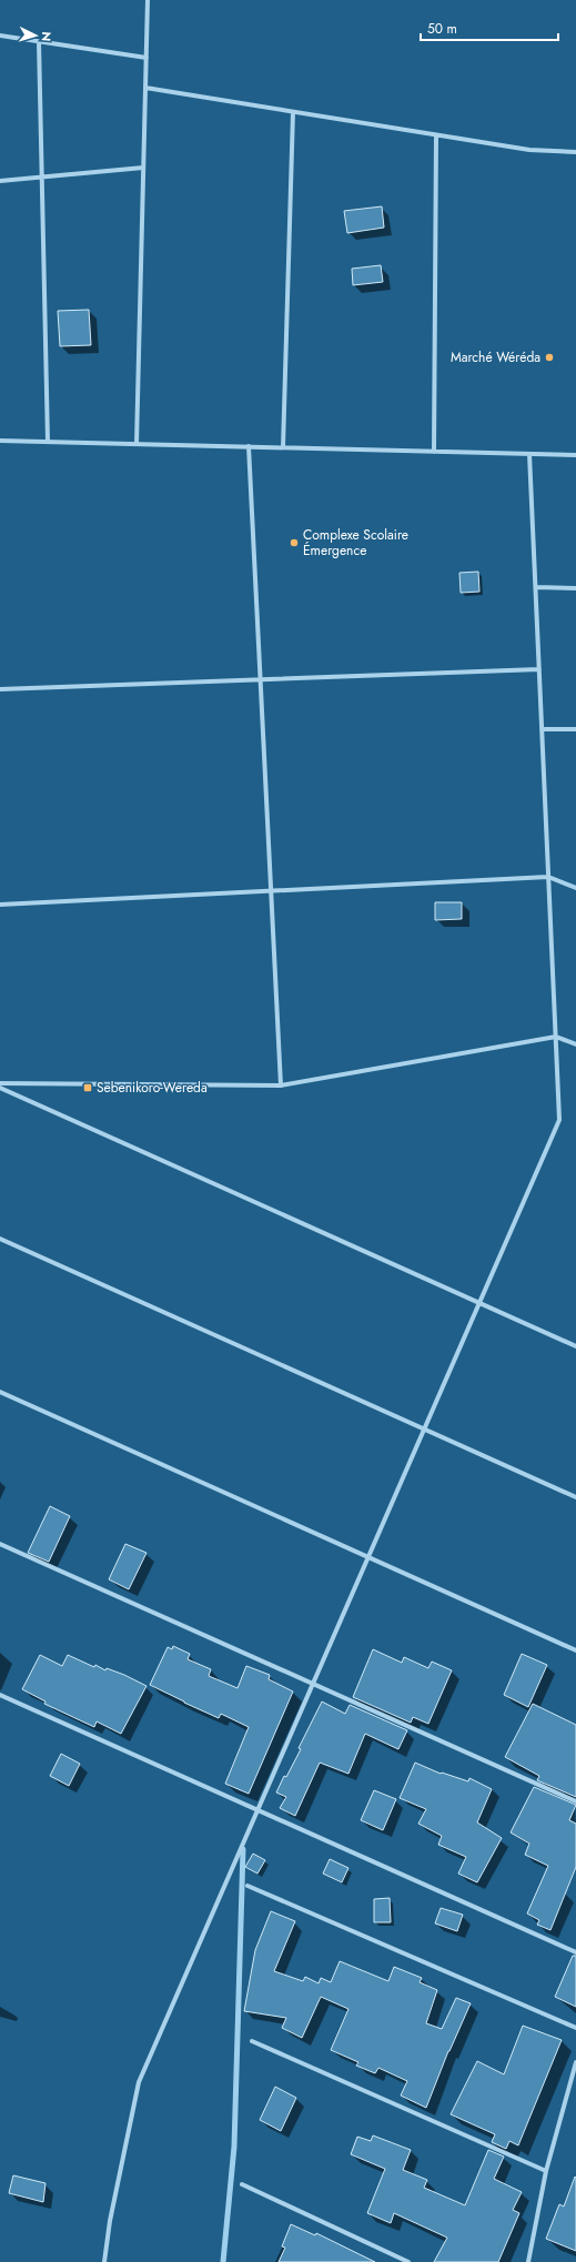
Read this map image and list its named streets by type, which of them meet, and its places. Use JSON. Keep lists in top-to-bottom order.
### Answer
{
  "places": {
    "other": ["Marché Wéréda", "Complexe Scolaire Émergence"],
    "transit": ["Sebenikoro-Wereda"]
  },
  "scale_bar": "50 m",
  "north": "right"
}
